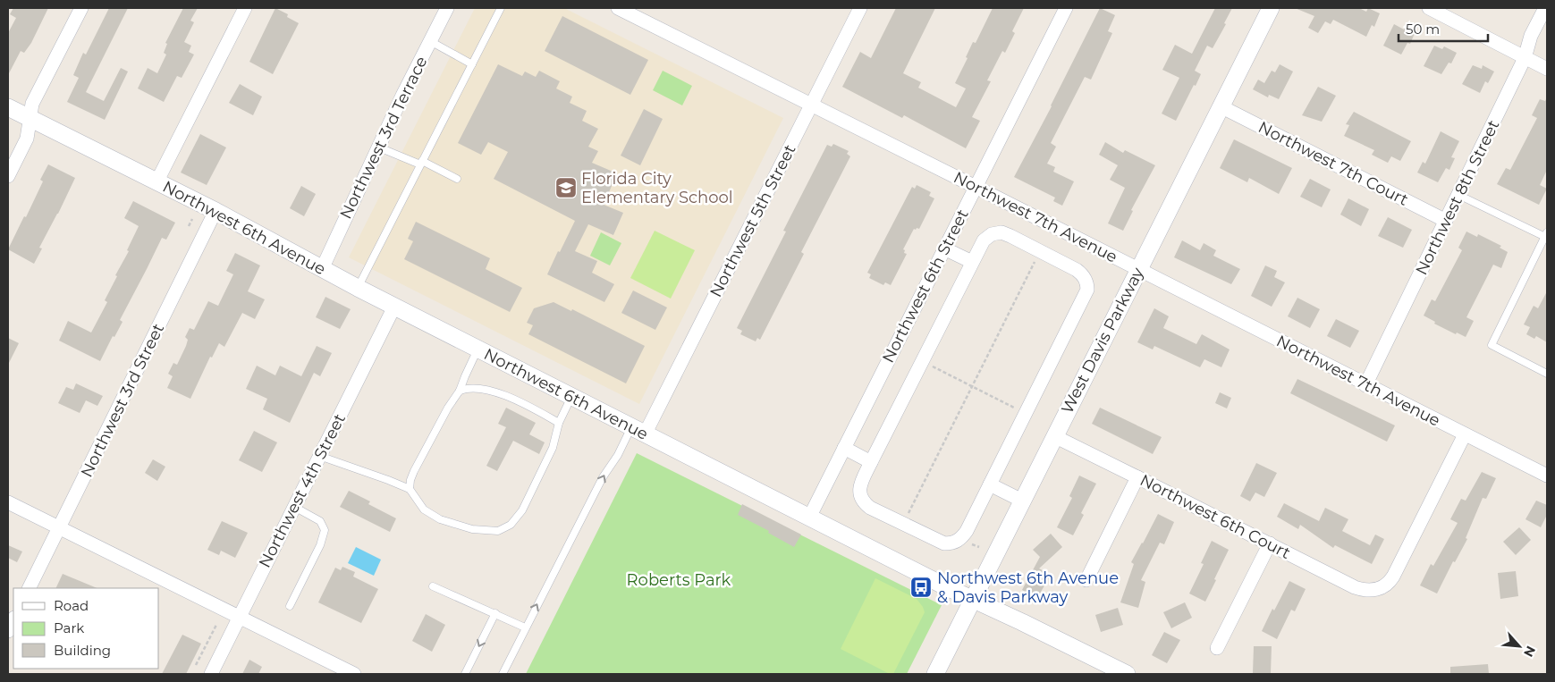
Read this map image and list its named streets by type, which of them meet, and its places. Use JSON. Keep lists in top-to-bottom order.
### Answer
{
  "streets": {
    "street": [
      "Northwest 3rd Terrace",
      "Northwest 7th Court",
      "Northwest 8th Street",
      "Northwest 7th Avenue",
      "Northwest 5th Street",
      "Northwest 6th Avenue",
      "Northwest 6th Street",
      "West Davis Parkway",
      "Northwest 3rd Street",
      "Northwest 4th Street",
      "Northwest 6th Court"
    ]
  },
  "crossings": [
    ["Northwest 3rd Terrace", "Northwest 6th Avenue"],
    ["Northwest 7th Court", "Northwest 8th Street"],
    ["Northwest 7th Court", "West Davis Parkway"],
    ["Northwest 8th Street", "Northwest 7th Avenue"],
    ["Northwest 7th Avenue", "Northwest 5th Street"],
    ["Northwest 7th Avenue", "Northwest 6th Street"],
    ["Northwest 7th Avenue", "West Davis Parkway"],
    ["Northwest 7th Avenue", "Northwest 6th Court"],
    ["Northwest 5th Street", "Northwest 6th Avenue"],
    ["Northwest 6th Avenue", "Northwest 6th Street"],
    ["Northwest 6th Avenue", "West Davis Parkway"],
    ["Northwest 6th Avenue", "Northwest 3rd Street"],
    ["Northwest 6th Avenue", "Northwest 4th Street"],
    ["West Davis Parkway", "Northwest 6th Court"]
  ],
  "parks": ["Roberts Park"],
  "places": {
    "school or university": ["Florida City Elementary School"],
    "bus stop": ["Northwest 6th Avenue & Davis Parkway"]
  },
  "legend": ["Road", "Park", "Building"],
  "scale_bar": "50 m",
  "north": "bottom right"
}
